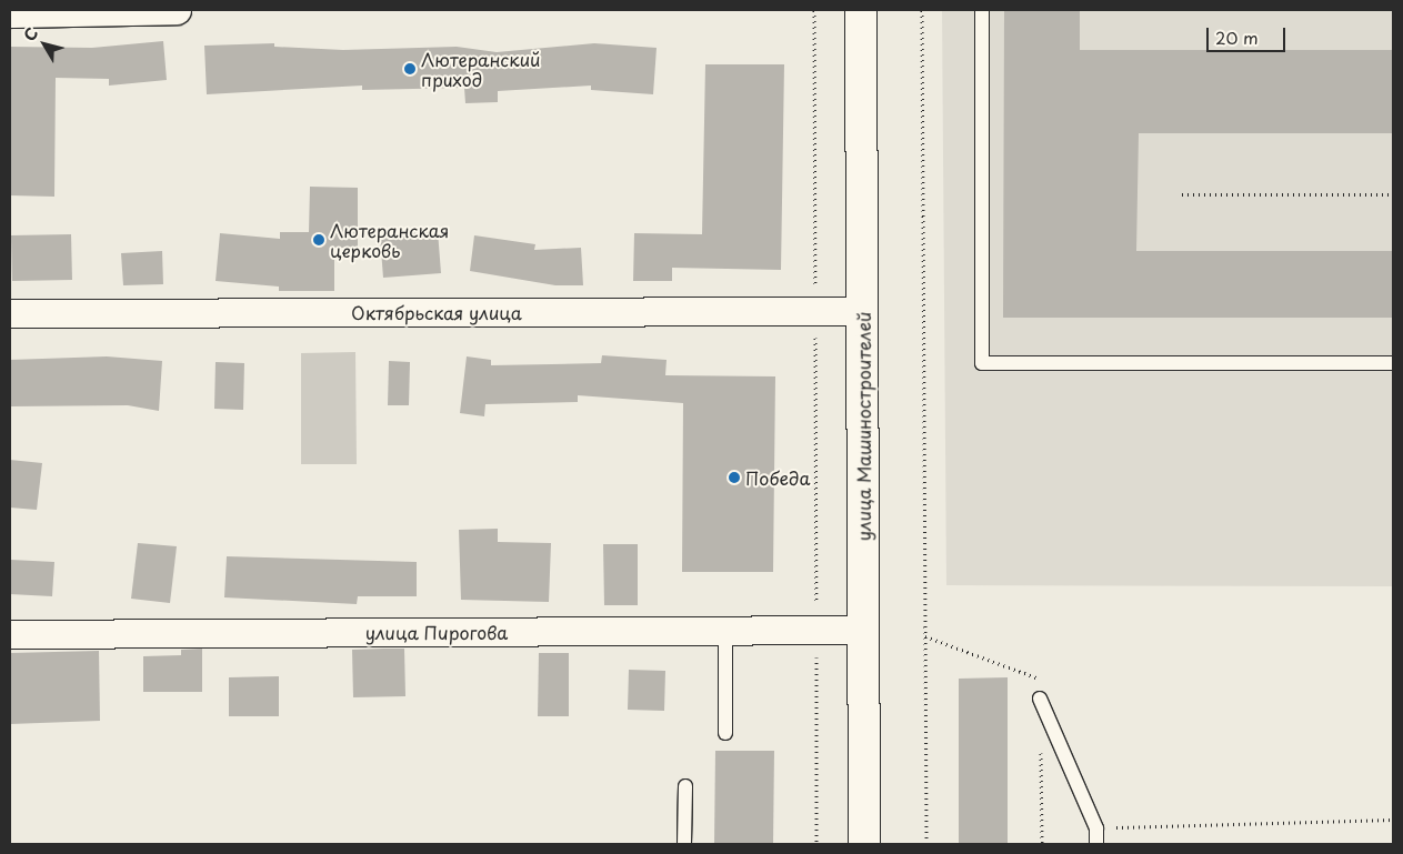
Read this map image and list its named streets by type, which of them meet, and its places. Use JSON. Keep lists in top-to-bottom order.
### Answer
{
  "streets": {
    "main road": ["улица Машиностроителей"],
    "street": ["Октябрьская улица", "улица Пирогова"]
  },
  "crossings": [
    ["Октябрьская улица", "улица Машиностроителей"],
    ["улица Машиностроителей", "улица Пирогова"]
  ],
  "places": ["Лютеранский приход", "Лютеранская церковь", "Победа"],
  "scale_bar": "20 m",
  "north": "top left"
}
